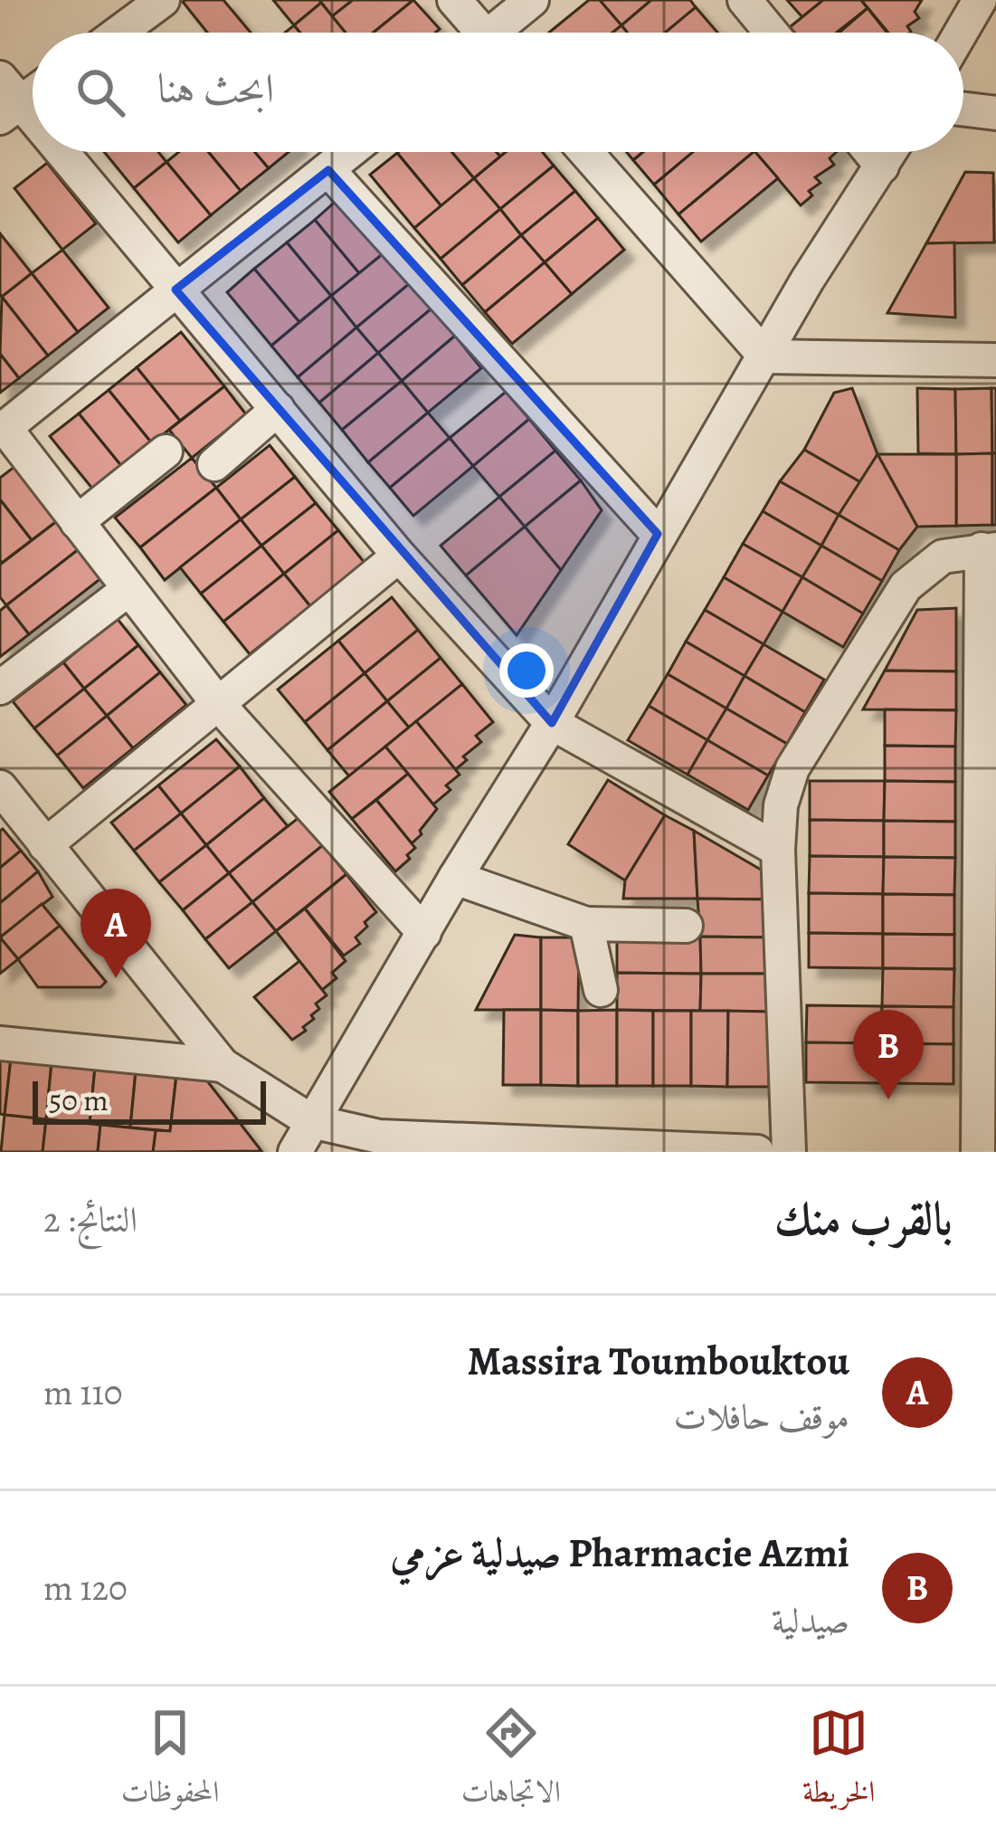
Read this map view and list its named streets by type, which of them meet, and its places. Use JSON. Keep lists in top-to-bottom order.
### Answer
{
  "scale_bar": "50 m",
  "page": {
    "search": "ابحث هنا",
    "pins": ["A", "B"],
    "scale": "50 m",
    "heading": ["بالقرب منك", "النتائج: 2"],
    "list": [
      {
        "mark": "A",
        "name": "Massira Toumbouktou",
        "note": "موقف حافلات",
        "value": "110 m"
      },
      {
        "mark": "B",
        "name": "Pharmacie Azmi صيدلية عزمي",
        "note": "صيدلية",
        "value": "120 m"
      }
    ],
    "nav": ["الخريطة", "الاتجاهات", "المحفوظات"]
  }
}
